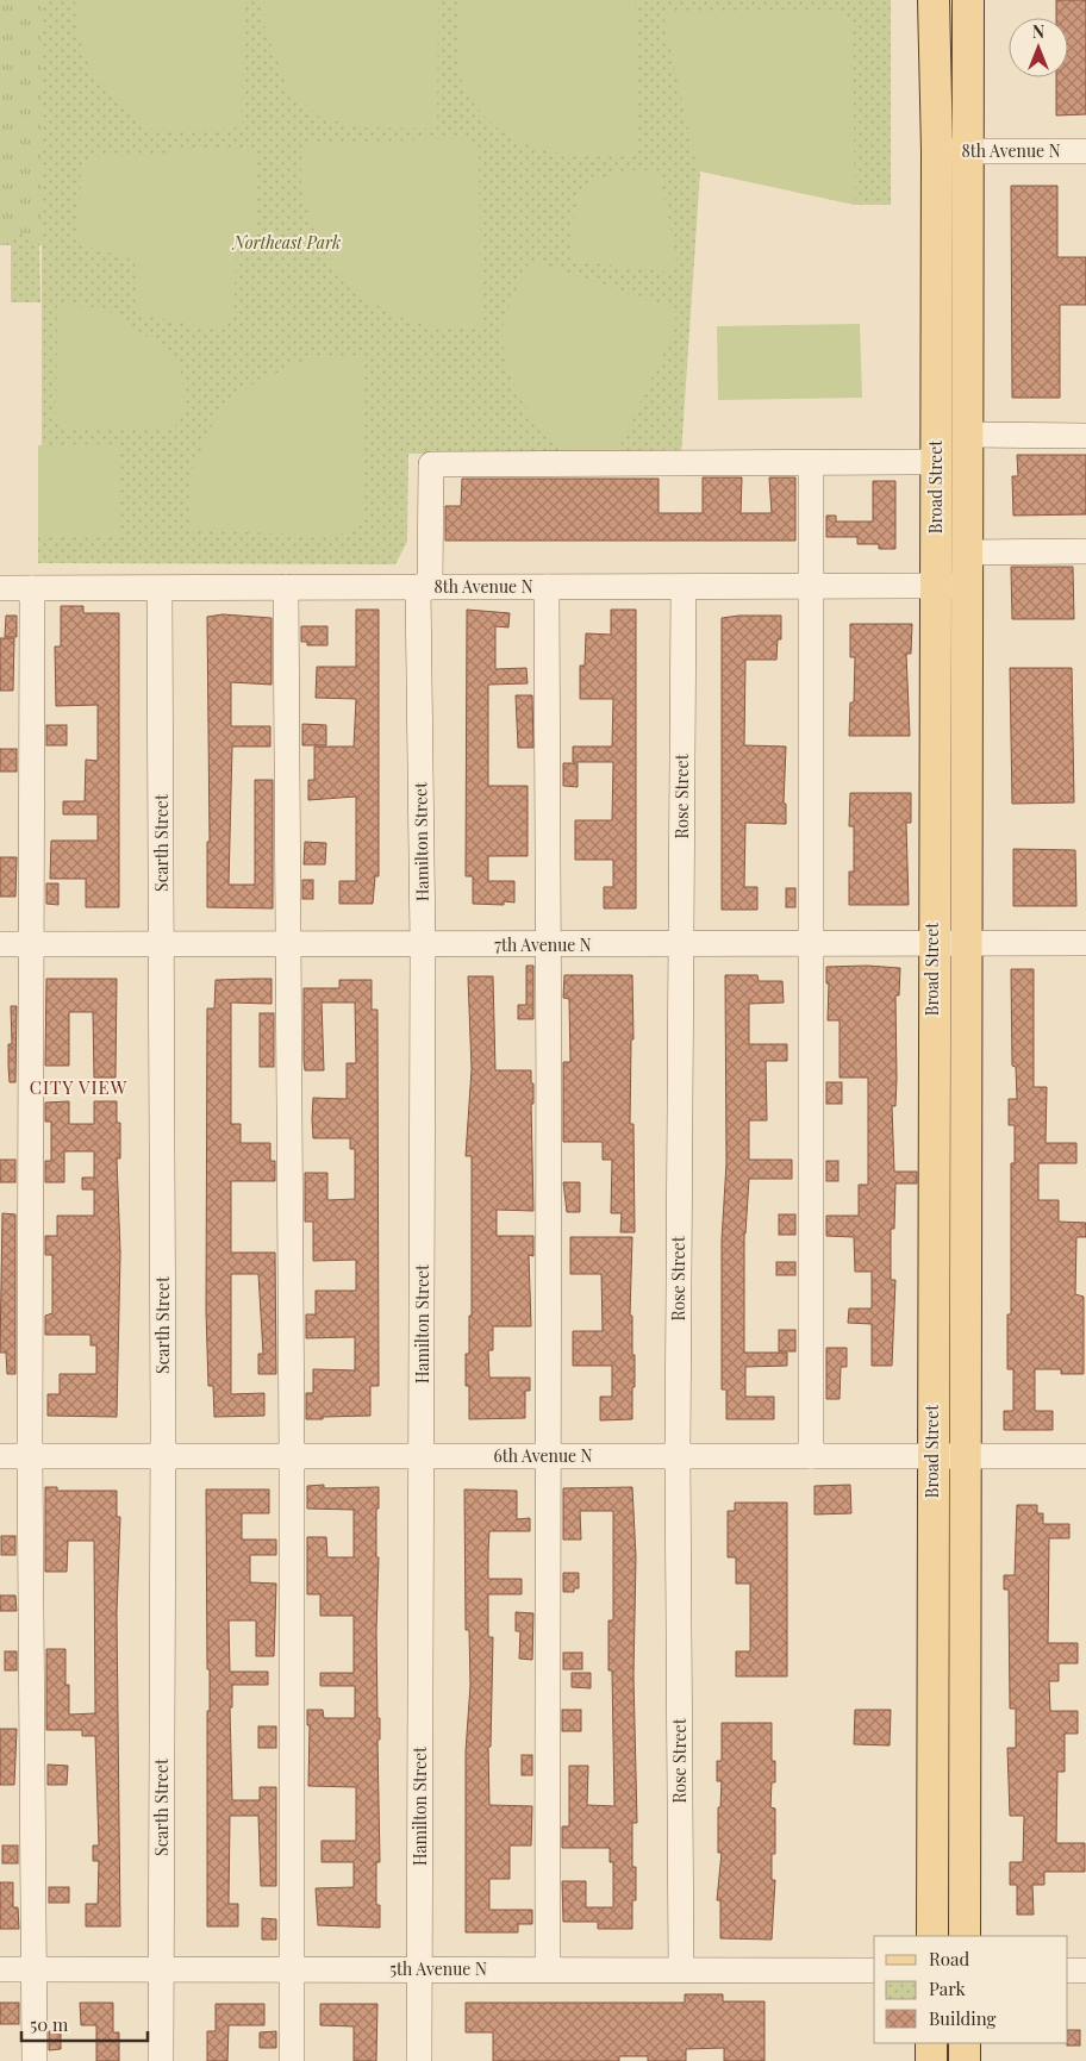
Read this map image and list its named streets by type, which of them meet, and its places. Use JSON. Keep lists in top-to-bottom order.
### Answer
{
  "streets": {
    "main road": ["Broad Street"],
    "street": [
      "8th Avenue N",
      "Rose Street",
      "Hamilton Street",
      "Scarth Street",
      "7th Avenue N",
      "6th Avenue N",
      "5th Avenue N"
    ]
  },
  "crossings": [
    ["8th Avenue N", "Broad Street"],
    ["8th Avenue N", "Rose Street"],
    ["8th Avenue N", "Hamilton Street"],
    ["8th Avenue N", "Scarth Street"],
    ["Broad Street", "7th Avenue N"],
    ["Broad Street", "6th Avenue N"],
    ["Rose Street", "7th Avenue N"],
    ["Rose Street", "6th Avenue N"],
    ["Rose Street", "5th Avenue N"],
    ["Hamilton Street", "7th Avenue N"],
    ["Hamilton Street", "6th Avenue N"],
    ["Hamilton Street", "5th Avenue N"],
    ["Scarth Street", "7th Avenue N"],
    ["Scarth Street", "6th Avenue N"],
    ["Scarth Street", "5th Avenue N"]
  ],
  "districts": ["CITY VIEW"],
  "parks": ["Northeast Park"],
  "legend": ["Road", "Park", "Building"],
  "scale_bar": "50 m",
  "north": "top"
}
